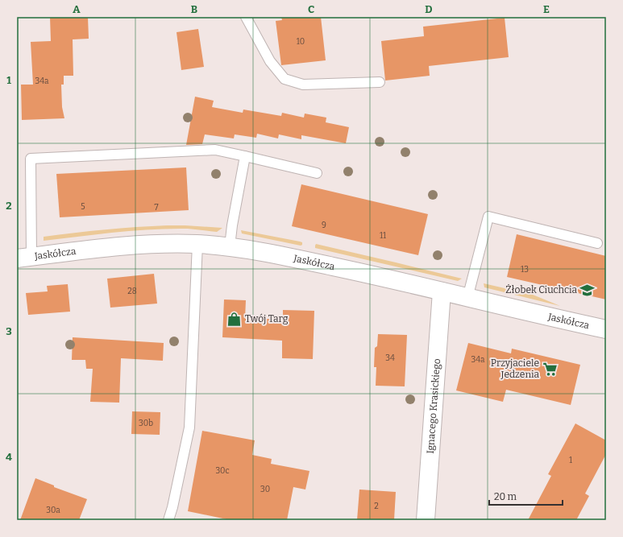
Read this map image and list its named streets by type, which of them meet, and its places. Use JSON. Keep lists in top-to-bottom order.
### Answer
{
  "streets": {
    "street": ["Jaskółcza", "Ignacego Krasickiego"]
  },
  "crossings": [
    ["Jaskółcza", "Ignacego Krasickiego"]
  ],
  "places": {
    "school or university": ["Żłobek Ciuchcia"],
    "shop": ["Twój Targ"],
    "supermarket": ["Przyjaciele Jedzenia"]
  },
  "house_numbers": [
    "10",
    "34a",
    "5",
    "7",
    "9",
    "11",
    "13",
    "28",
    "34",
    "34a",
    "30b",
    "1",
    "30c",
    "30",
    "2",
    "30a"
  ],
  "scale_bar": "20 m",
  "grid": {
    "columns": [
      "A",
      "B",
      "C",
      "D",
      "E"
    ],
    "rows": [
      "1",
      "2",
      "3",
      "4"
    ]
  }
}
